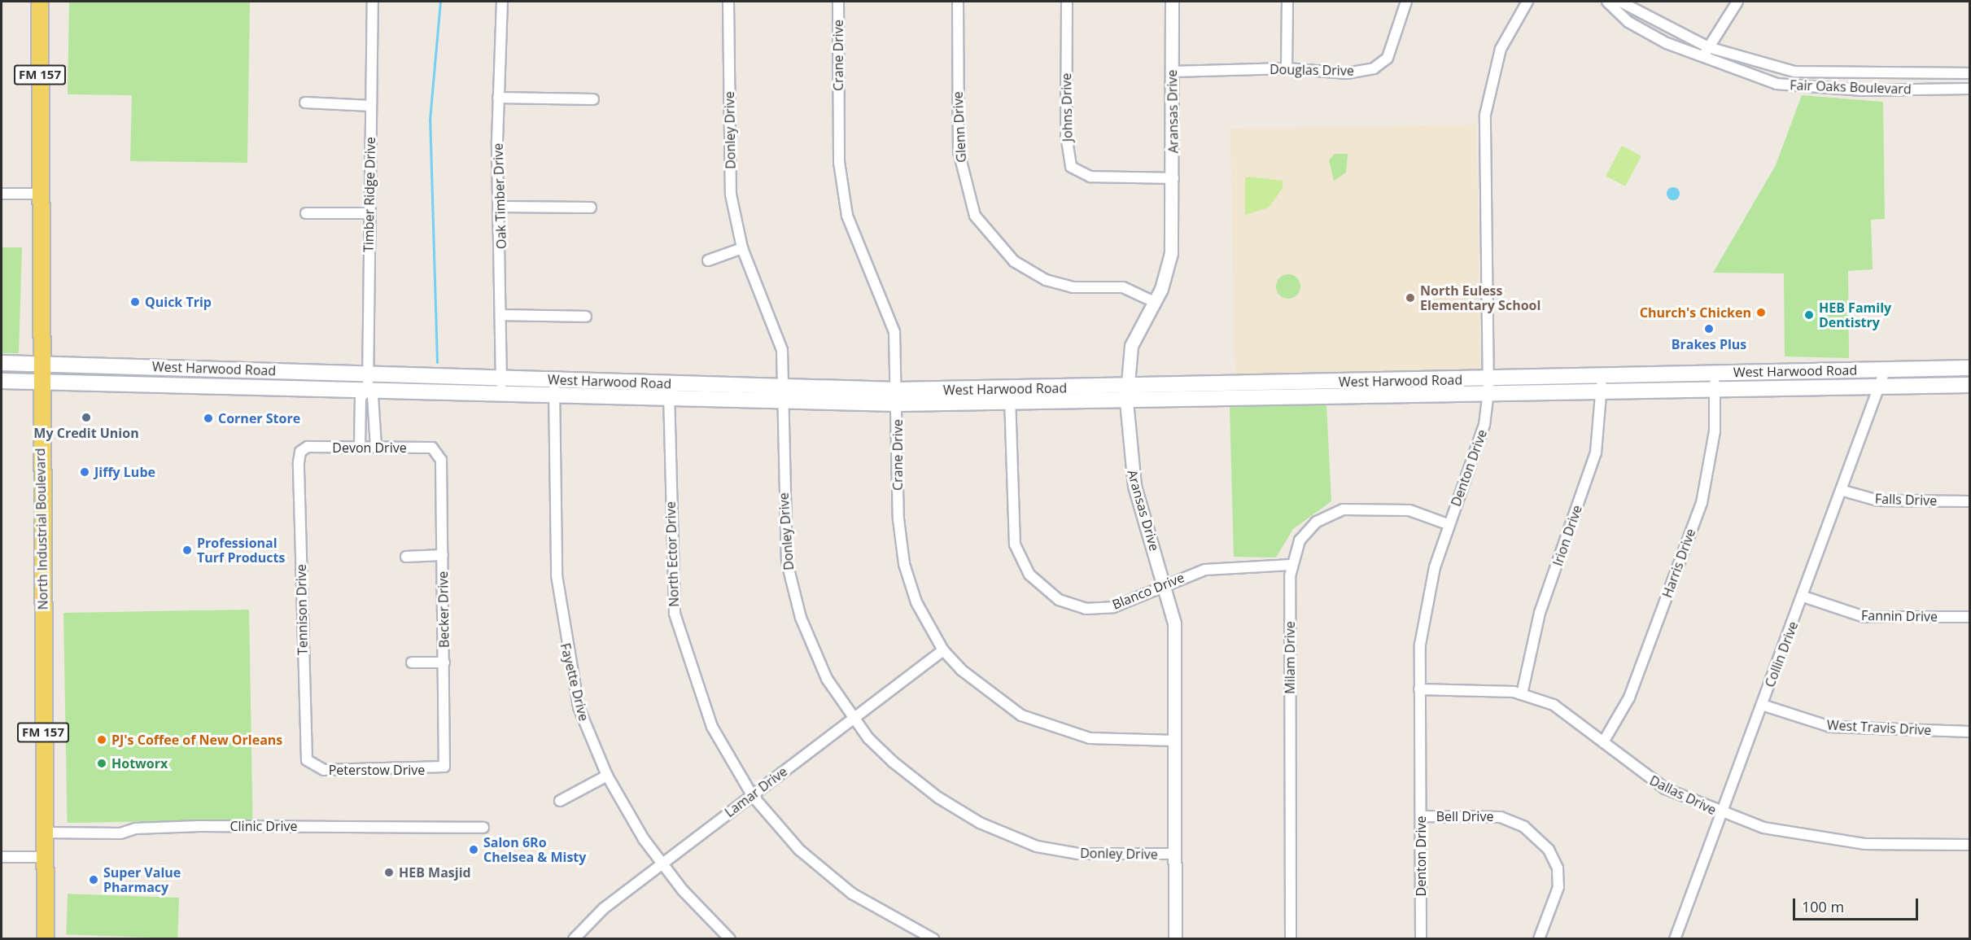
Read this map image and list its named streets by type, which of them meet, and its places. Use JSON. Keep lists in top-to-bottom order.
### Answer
{
  "streets": {
    "main road": ["FM 157", "West Harwood Road", "North Industrial Boulevard"],
    "street": [
      "Crane Drive",
      "Douglas Drive",
      "Fair Oaks Boulevard",
      "Johns Drive",
      "Aransas Drive",
      "Glenn Drive",
      "Donley Drive",
      "Timber Ridge Drive",
      "Oak Timber Drive",
      "Devon Drive",
      "Denton Drive",
      "Falls Drive",
      "Irion Drive",
      "North Ector Drive",
      "Harris Drive",
      "Blanco Drive",
      "Tennison Drive",
      "Becker Drive",
      "Fannin Drive",
      "Collin Drive",
      "Milam Drive",
      "Fayette Drive",
      "West Travis Drive",
      "Peterstow Drive",
      "Lamar Drive",
      "Dallas Drive",
      "Bell Drive",
      "Clinic Drive"
    ]
  },
  "crossings": [
    ["Crane Drive", "Aransas Drive"],
    ["Crane Drive", "West Harwood Road"],
    ["Crane Drive", "Lamar Drive"],
    ["Douglas Drive", "Aransas Drive"],
    ["Johns Drive", "Aransas Drive"],
    ["Aransas Drive", "Glenn Drive"],
    ["Aransas Drive", "Donley Drive"],
    ["Aransas Drive", "West Harwood Road"],
    ["Aransas Drive", "Blanco Drive"],
    ["Donley Drive", "West Harwood Road"],
    ["Donley Drive", "Lamar Drive"],
    ["Timber Ridge Drive", "West Harwood Road"],
    ["Oak Timber Drive", "West Harwood Road"],
    ["West Harwood Road", "Denton Drive"],
    ["West Harwood Road", "North Industrial Boulevard"],
    ["West Harwood Road", "Irion Drive"],
    ["West Harwood Road", "North Ector Drive"],
    ["West Harwood Road", "Harris Drive"],
    ["West Harwood Road", "Blanco Drive"],
    ["West Harwood Road", "Collin Drive"],
    ["West Harwood Road", "Fayette Drive"],
    ["Devon Drive", "Tennison Drive"],
    ["Devon Drive", "Becker Drive"],
    ["Denton Drive", "Milam Drive"],
    ["Denton Drive", "Dallas Drive"],
    ["Denton Drive", "Bell Drive"],
    ["Falls Drive", "Collin Drive"],
    ["North Industrial Boulevard", "Clinic Drive"],
    ["Irion Drive", "Dallas Drive"],
    ["North Ector Drive", "Lamar Drive"],
    ["Harris Drive", "Dallas Drive"],
    ["Blanco Drive", "Milam Drive"],
    ["Tennison Drive", "Peterstow Drive"],
    ["Becker Drive", "Peterstow Drive"],
    ["Fannin Drive", "Collin Drive"],
    ["Collin Drive", "West Travis Drive"],
    ["Collin Drive", "Dallas Drive"],
    ["Fayette Drive", "Lamar Drive"]
  ],
  "places": [
    "North Euless Elementary School",
    "Quick Trip",
    "Church's Chicken",
    "HEB Family Dentistry",
    "Brakes Plus",
    "My Credit Union",
    "Corner Store",
    "Jiffy Lube",
    "Professional Turf Products",
    "PJ's Coffee of New Orleans",
    "Hotworx",
    "Salon 6Ro Chelsea & Misty",
    "HEB Masjid",
    "Super Value Pharmacy"
  ],
  "scale_bar": "100 m"
}
